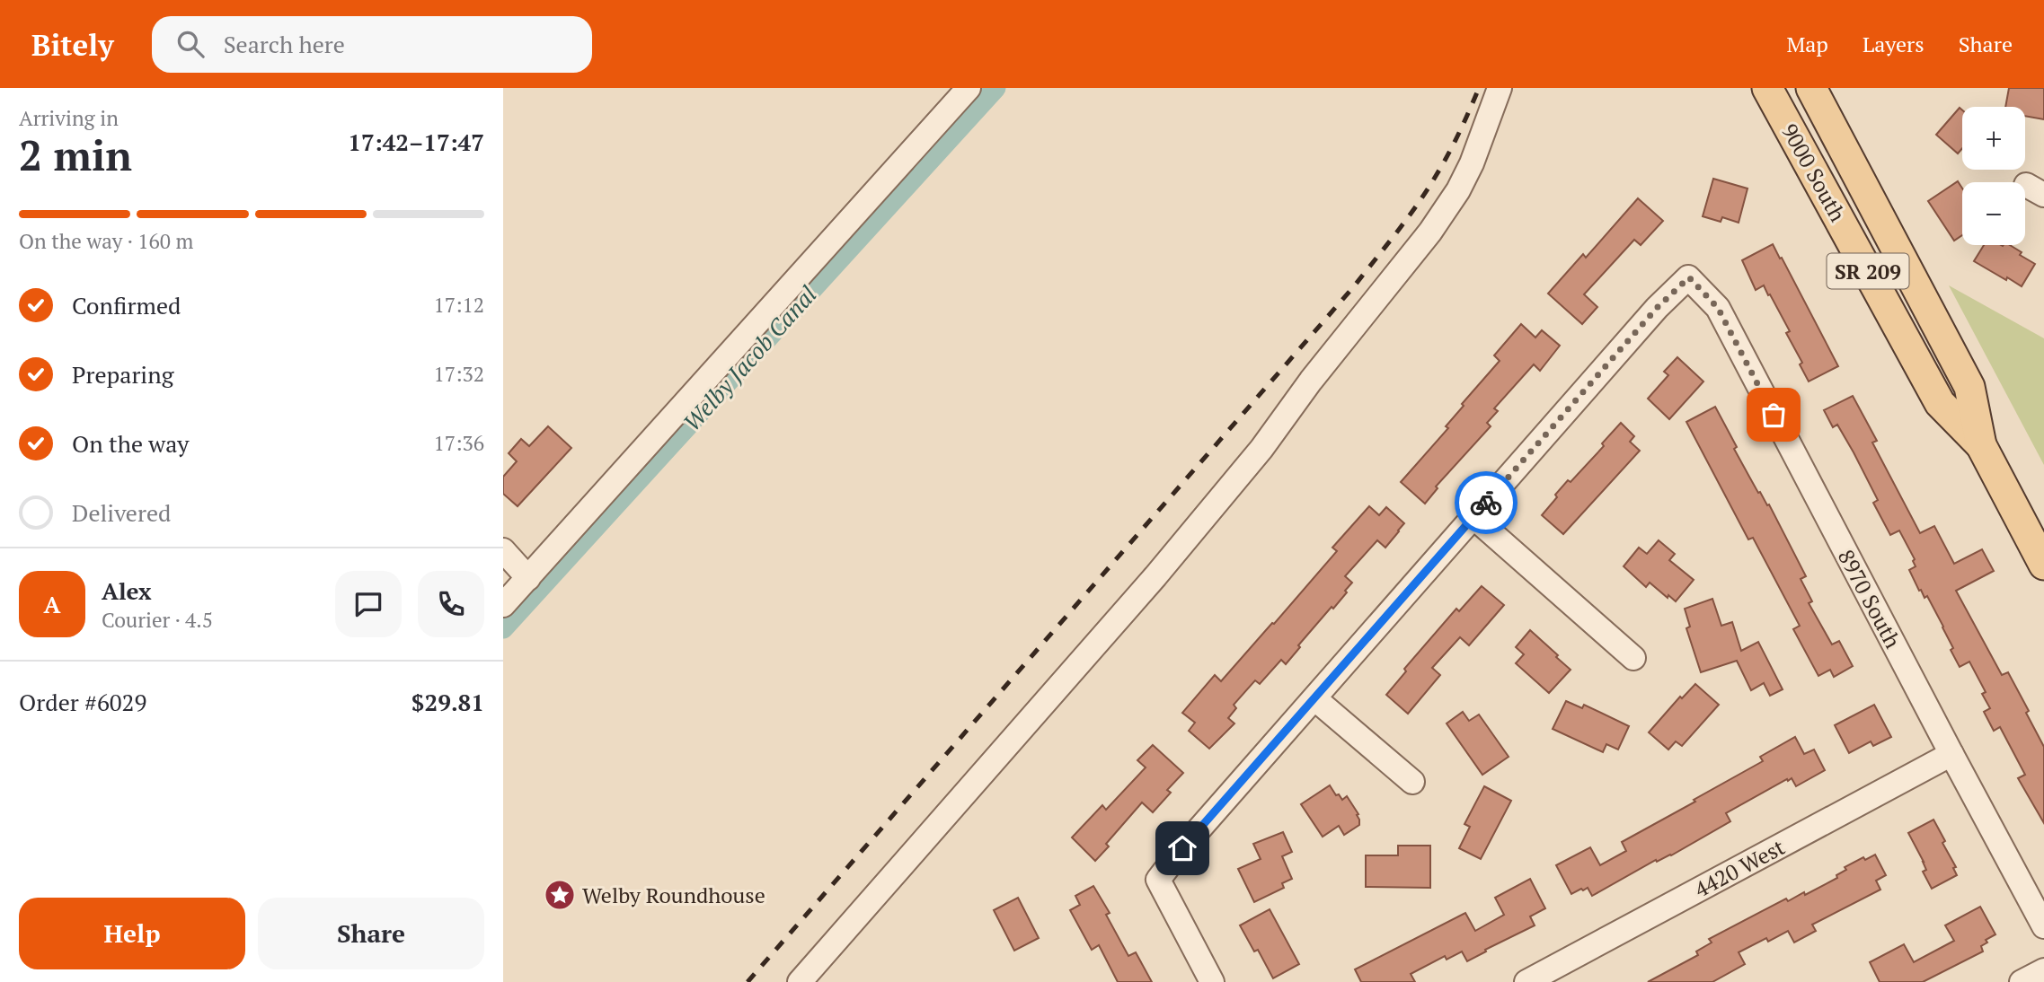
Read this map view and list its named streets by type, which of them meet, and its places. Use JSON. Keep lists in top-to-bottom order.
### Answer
{
  "streets": {
    "main road": ["9000 South", "SR 209"],
    "street": ["8970 South", "4420 West"]
  },
  "crossings": [
    ["8970 South", "4420 West"]
  ],
  "water": ["Welby Jacob Canal"],
  "places": {
    "place": ["Welby Roundhouse"]
  },
  "page": {
    "header": "Bitely",
    "search": "Search here",
    "nav": ["Map", "Layers", "Share"],
    "heading": ["2 min", "Arriving in", "17:42–17:47"],
    "panel": [
      "Alex",
      "Courier · 4.5",
      "Order #6029",
      "$29.81"
    ],
    "map_buttons": ["+", "−"],
    "bar": "On the way · 160 m",
    "list": [
      ["Confirmed", "17:12"],
      ["Preparing", "17:32"],
      ["On the way", "17:36"],
      "Delivered"
    ],
    "round": "A",
    "buttons": ["Help", "Share"]
  }
}
